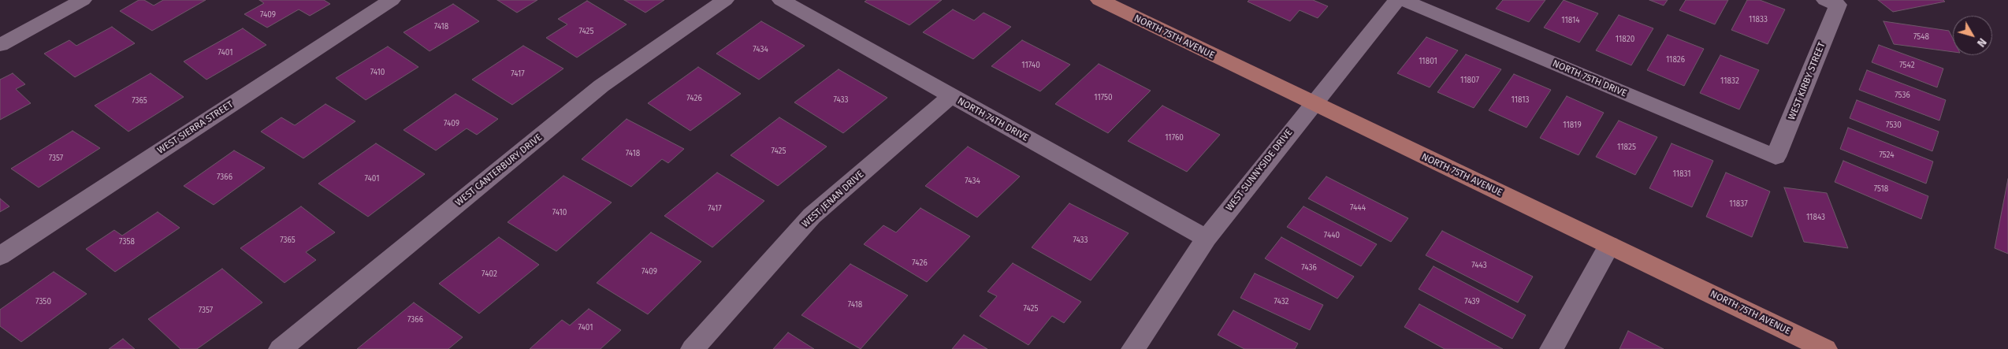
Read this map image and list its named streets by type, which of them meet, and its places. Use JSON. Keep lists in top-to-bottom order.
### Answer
{
  "streets": {
    "main road": ["NORTH 75TH AVENUE"],
    "street": [
      "NORTH 75TH DRIVE",
      "WEST KIRBY STREET",
      "NORTH 74TH DRIVE",
      "WEST SIERRA STREET",
      "WEST CANTERBURY DRIVE",
      "WEST SUNNYSIDE DRIVE",
      "WEST JENAN DRIVE"
    ]
  },
  "crossings": [
    ["NORTH 75TH AVENUE", "WEST SUNNYSIDE DRIVE"],
    ["NORTH 75TH DRIVE", "WEST KIRBY STREET"],
    ["NORTH 74TH DRIVE", "WEST SUNNYSIDE DRIVE"],
    ["NORTH 74TH DRIVE", "WEST JENAN DRIVE"]
  ],
  "house_numbers": [
    "7409",
    "11833",
    "11814",
    "7418",
    "7425",
    "7548",
    "11820",
    "7434",
    "7401",
    "11826",
    "11801",
    "11740",
    "7542",
    "7410",
    "7417",
    "11807",
    "11832",
    "7536",
    "11750",
    "7426",
    "7433",
    "11813",
    "7365",
    "7409",
    "11819",
    "7530",
    "11760",
    "11825",
    "7425",
    "7418",
    "7524",
    "7357",
    "11831",
    "7366",
    "7401",
    "7434",
    "7518",
    "11837",
    "7444",
    "7417",
    "7410",
    "11843",
    "7440",
    "7365",
    "7433",
    "7358",
    "7426",
    "7443",
    "7436",
    "7409",
    "7402",
    "7350",
    "7432",
    "7439",
    "7418",
    "7425",
    "7357",
    "7366",
    "7401"
  ],
  "north": "bottom right"
}
